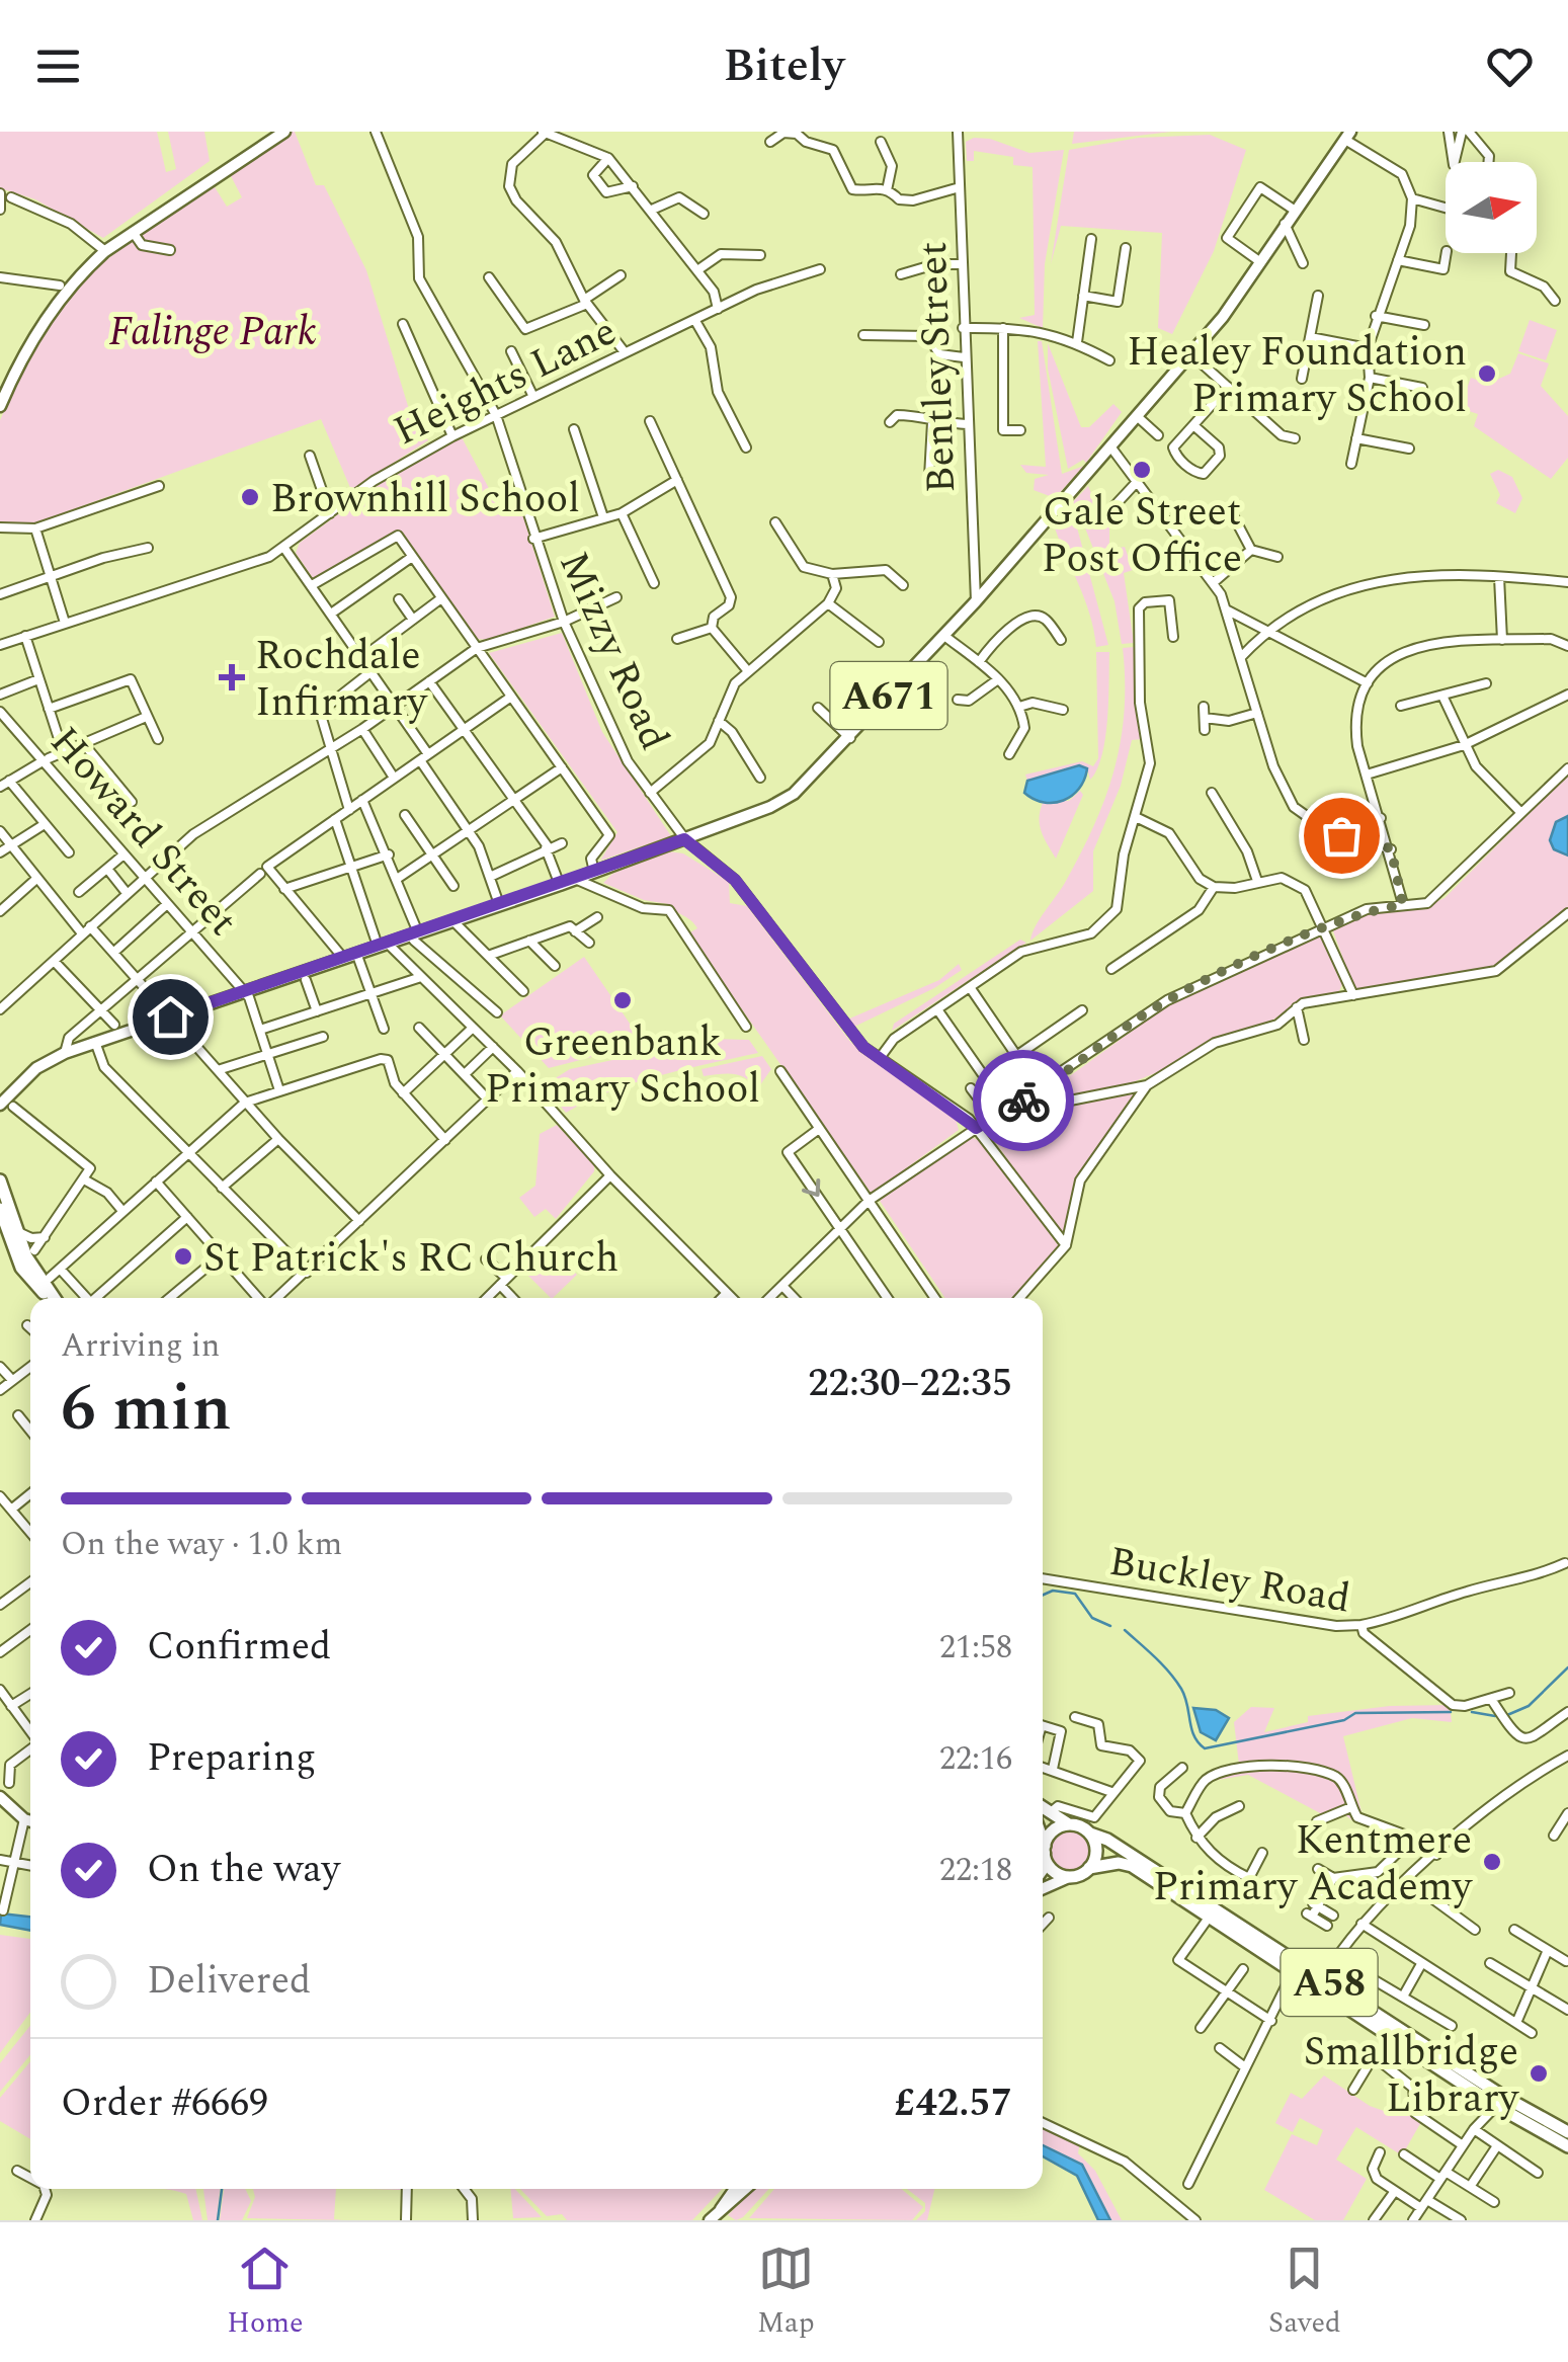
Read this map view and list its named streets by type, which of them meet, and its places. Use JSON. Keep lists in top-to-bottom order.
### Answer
{
  "streets": {
    "highway": ["A58"],
    "main road": ["A671"],
    "street": [
      "Bentley Street",
      "Heights Lane",
      "Mizzy Road",
      "Howard Street",
      "Buckley Road"
    ]
  },
  "crossings": [
    ["Bentley Street", "A671"],
    ["Heights Lane", "Mizzy Road"],
    ["Mizzy Road", "A671"],
    ["A671", "Howard Street"]
  ],
  "parks": ["Falinge Park"],
  "places": {
    "other": [
      "Healey Foundation Primary School",
      "Gale Street Post Office",
      "Brownhill School",
      "Greenbank Primary School",
      "St Patrick's RC Church",
      "Kentmere Primary Academy",
      "Smallbridge Library"
    ],
    "health": ["Rochdale Infirmary"]
  },
  "north": "right",
  "page": {
    "header": "Bitely",
    "heading": ["6 min", "Arriving in", "22:30–22:35"],
    "panel": ["Order #6669", "£42.57"],
    "bar": "On the way · 1.0 km",
    "list": [
      ["Confirmed", "21:58"],
      ["Preparing", "22:16"],
      ["On the way", "22:18"],
      "Delivered"
    ],
    "tabs": ["Home", "Map", "Saved"]
  }
}
